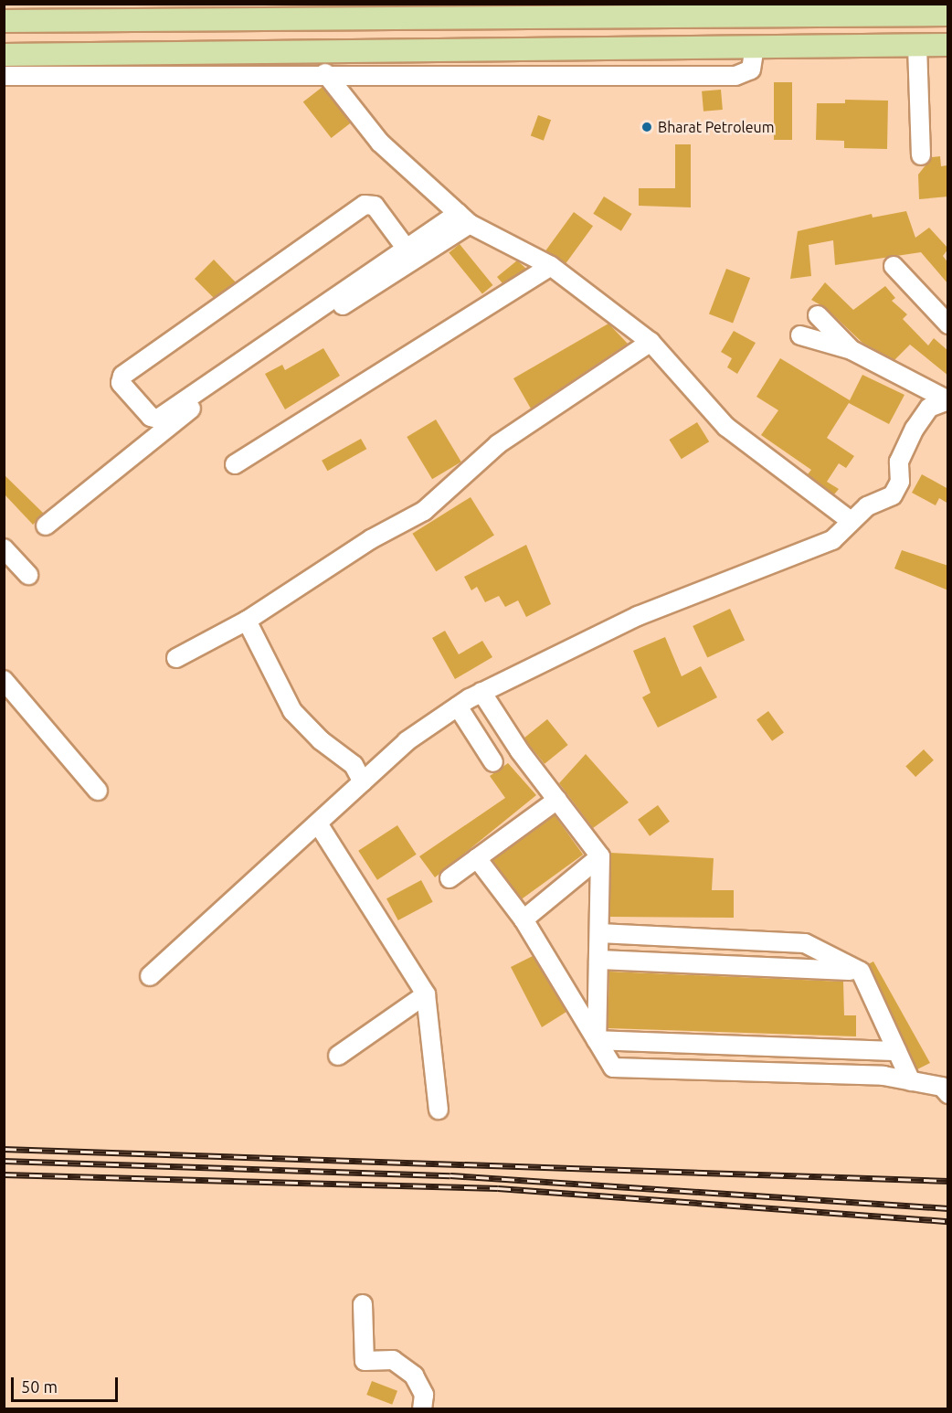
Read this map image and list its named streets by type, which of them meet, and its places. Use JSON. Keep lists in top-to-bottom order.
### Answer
{
  "places": ["Bharat Petroleum"],
  "scale_bar": "50 m"
}
